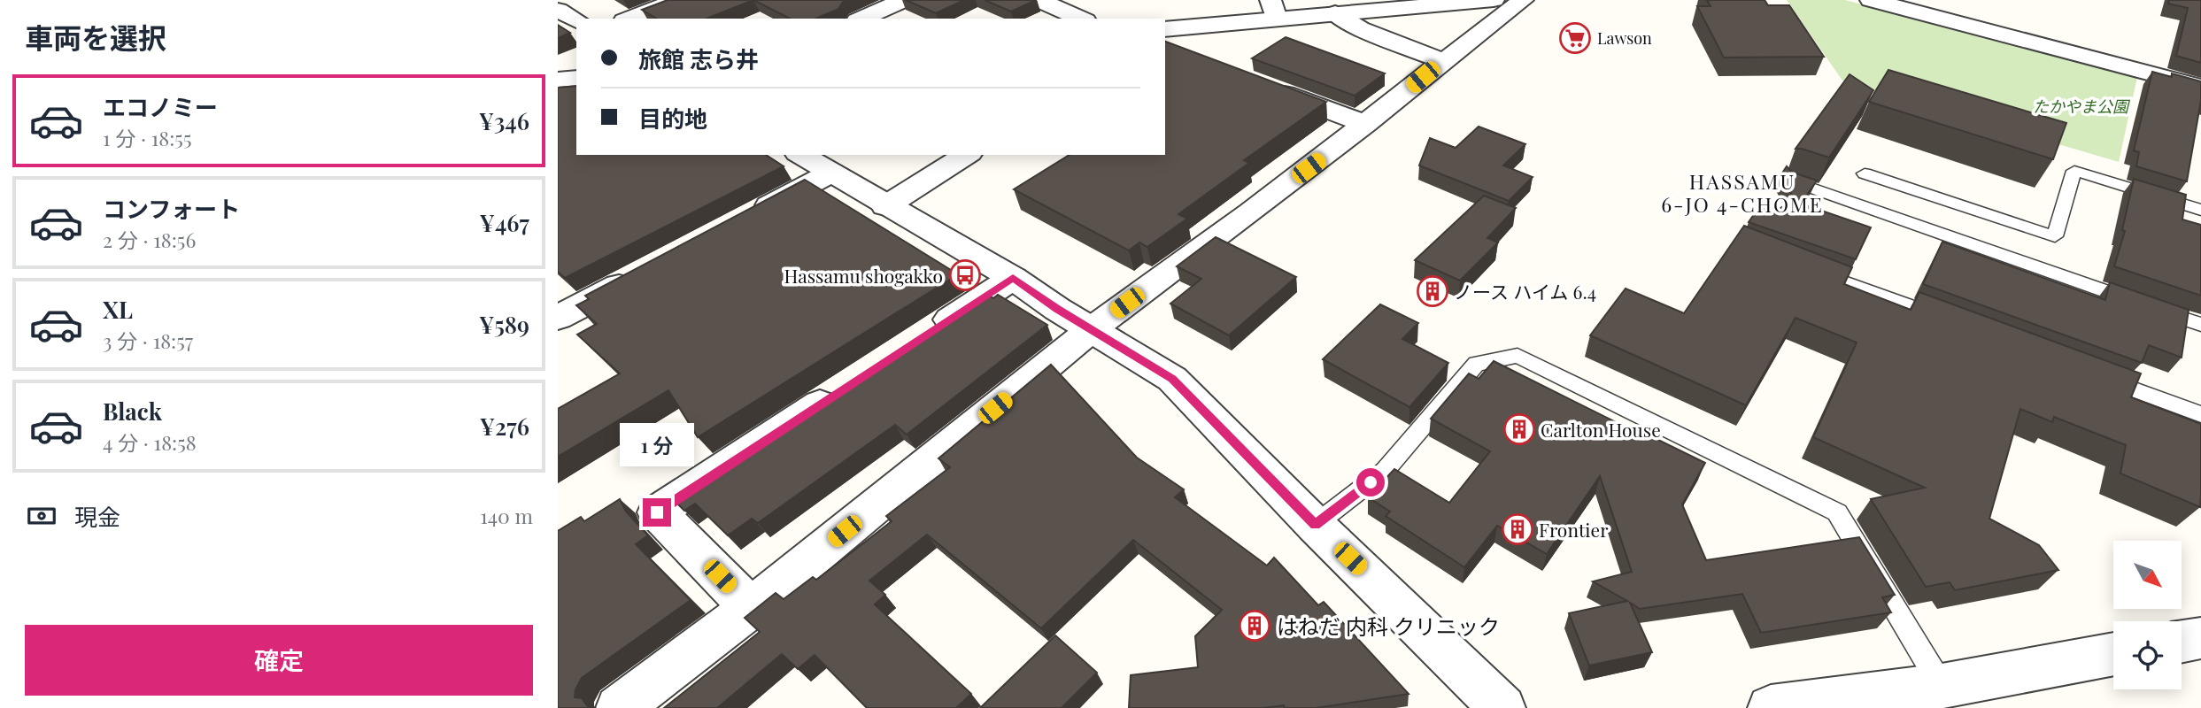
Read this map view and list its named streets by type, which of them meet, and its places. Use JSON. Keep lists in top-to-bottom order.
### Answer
{
  "districts": ["HASSAMU 6-JO 4-CHOME"],
  "parks": ["たかやま公園"],
  "places": {
    "supermarket": ["Lawson"],
    "bus stop": ["Hassamu shogakko"],
    "building": [
      "ノース ハイム 6.4",
      "Carlton House",
      "Frontier",
      "はねだ 内科 クリニック"
    ]
  },
  "north": "bottom right",
  "page": {
    "heading": "車両を選択",
    "banner": ["旅館 志ら井", "目的地"],
    "list": [
      {
        "name": "エコノミー",
        "note": "1 分 · 18:55",
        "value": "¥346"
      },
      {
        "name": "コンフォート",
        "note": "2 分 · 18:56",
        "value": "¥467"
      },
      {
        "name": "XL",
        "note": "3 分 · 18:57",
        "value": "¥589"
      },
      {
        "name": "Black",
        "note": "4 分 · 18:58",
        "value": "¥276"
      }
    ],
    "bubble": "1 分",
    "pay": ["現金", "140 m"],
    "buttons": "確定"
  }
}
